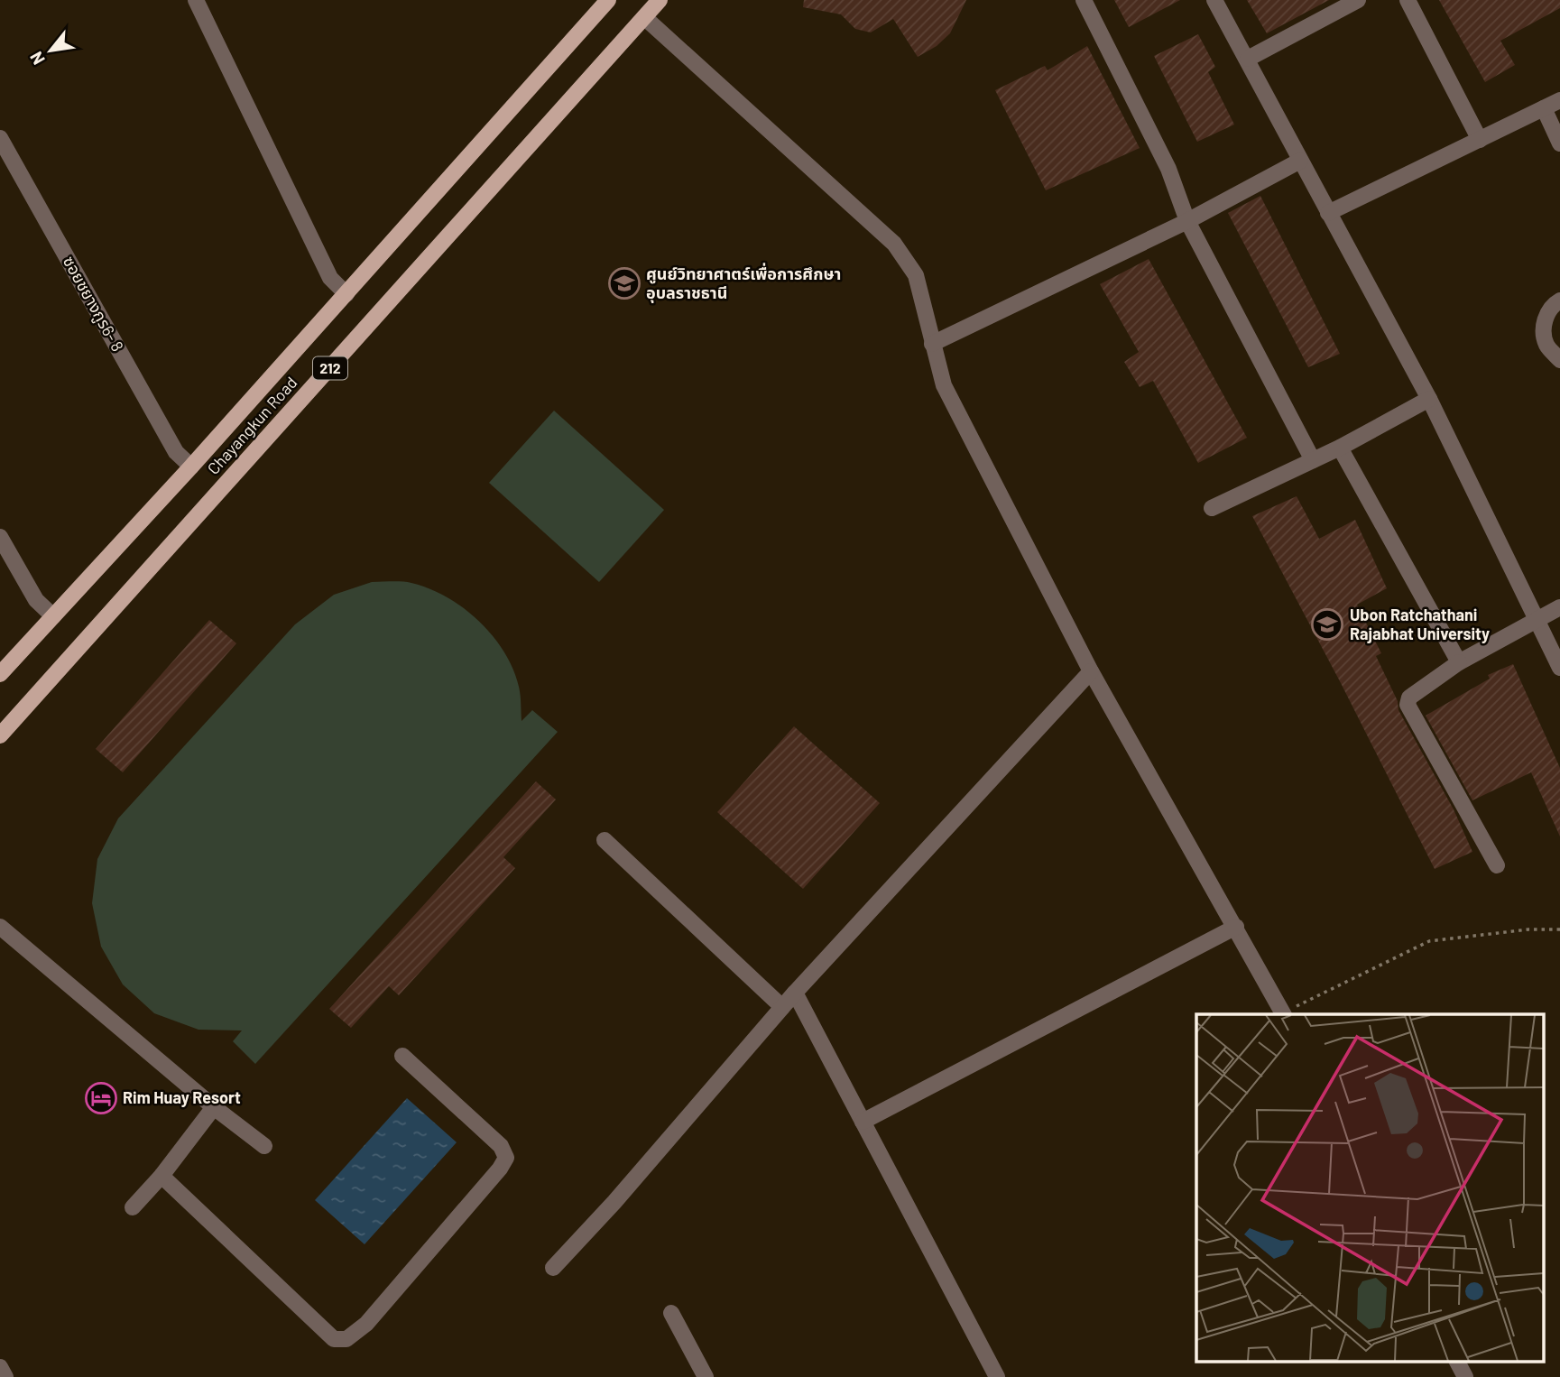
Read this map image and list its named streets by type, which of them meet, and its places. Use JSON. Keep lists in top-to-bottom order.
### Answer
{
  "streets": {
    "main road": ["212", "Chayangkun Road"],
    "street": ["ซอยชยางกูร6- 8"]
  },
  "crossings": [
    ["ซอยชยางกูร6- 8", "Chayangkun Road"]
  ],
  "places": {
    "school or university": ["ศูนย์วิทยาศาตร์เพื่อการศึกษา อุบลราชธานี", "Ubon Ratchathani Rajabhat University"],
    "hotel": ["Rim Huay Resort"]
  },
  "north": "bottom left"
}
